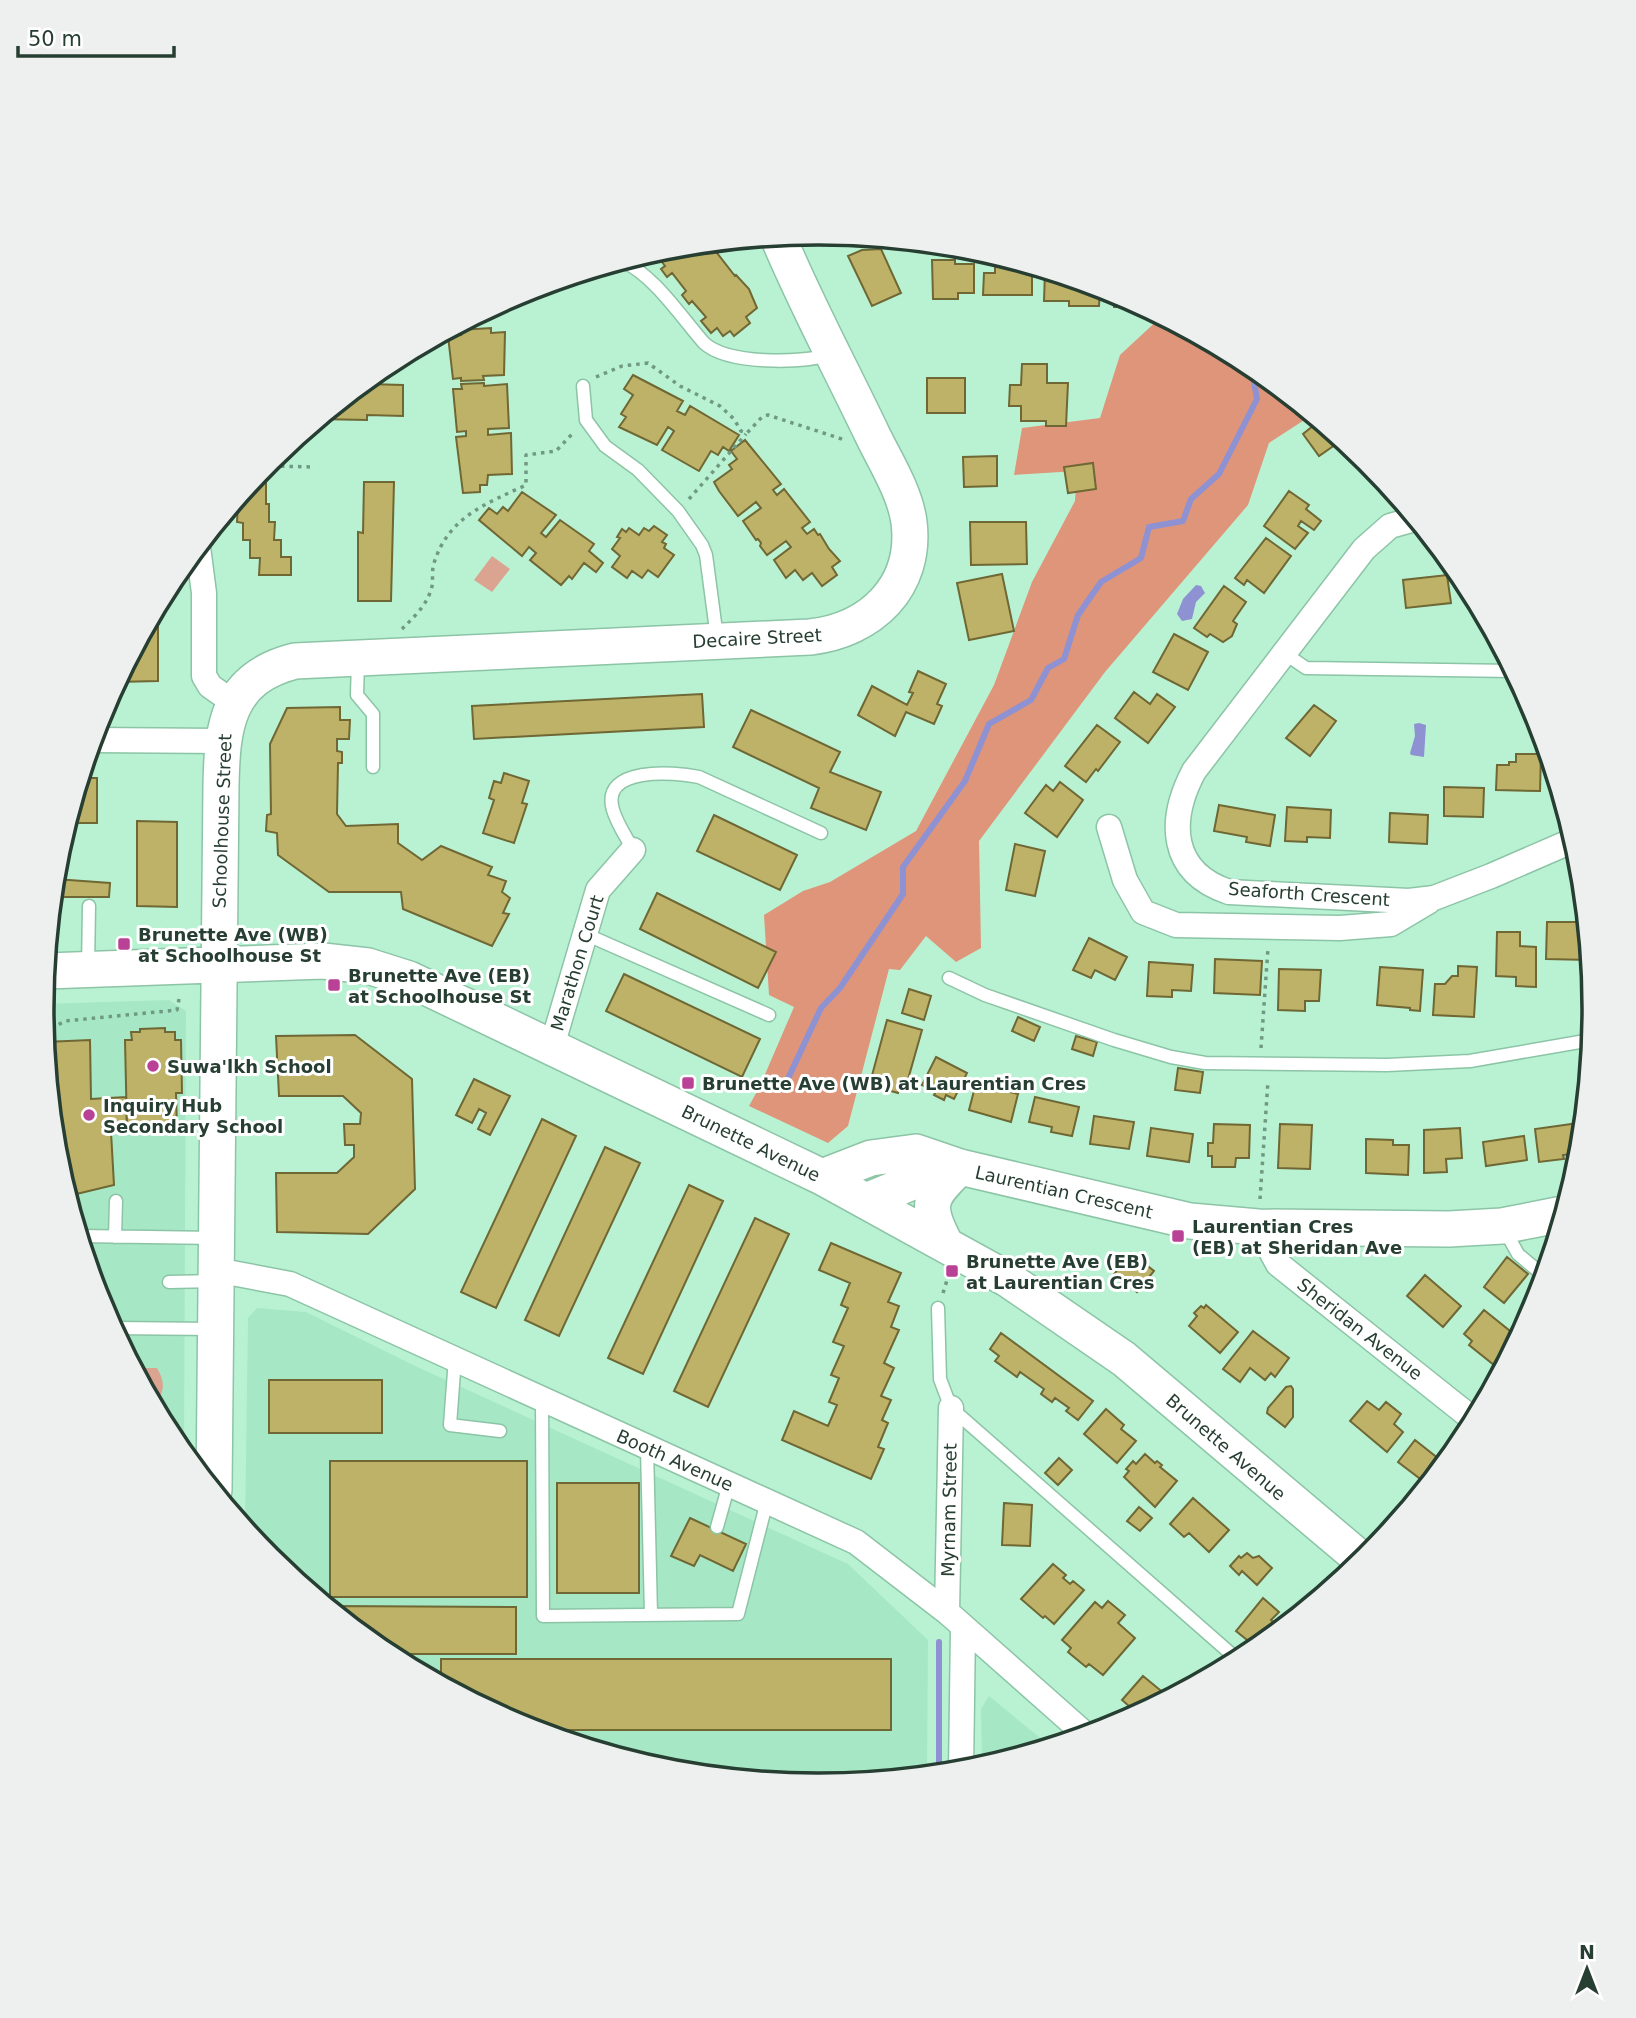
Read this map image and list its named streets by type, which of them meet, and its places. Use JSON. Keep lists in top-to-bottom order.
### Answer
{
  "streets": {
    "main road": [
      "Decaire Street",
      "Schoolhouse Street",
      "Brunette Avenue",
      "Laurentian Crescent"
    ],
    "street": [
      "Seaforth Crescent",
      "Marathon Court",
      "Sheridan Avenue",
      "Booth Avenue",
      "Myrnam Street"
    ]
  },
  "crossings": [
    ["Decaire Street", "Schoolhouse Street"],
    ["Schoolhouse Street", "Brunette Avenue"],
    ["Schoolhouse Street", "Booth Avenue"],
    ["Marathon Court", "Brunette Avenue"],
    ["Brunette Avenue", "Laurentian Crescent"],
    ["Laurentian Crescent", "Sheridan Avenue"],
    ["Booth Avenue", "Myrnam Street"]
  ],
  "places": {
    "transit": [
      "Brunette Ave (WB) at Schoolhouse St",
      "Brunette Ave (EB) at Schoolhouse St",
      "Brunette Ave (WB) at Laurentian Cres",
      "Laurentian Cres (EB) at Sheridan Ave",
      "Brunette Ave (EB) at Laurentian Cres"
    ],
    "other": ["Suwa'lkh School", "Inquiry Hub Secondary School"]
  },
  "scale_bar": "50 m",
  "north": "top"
}
